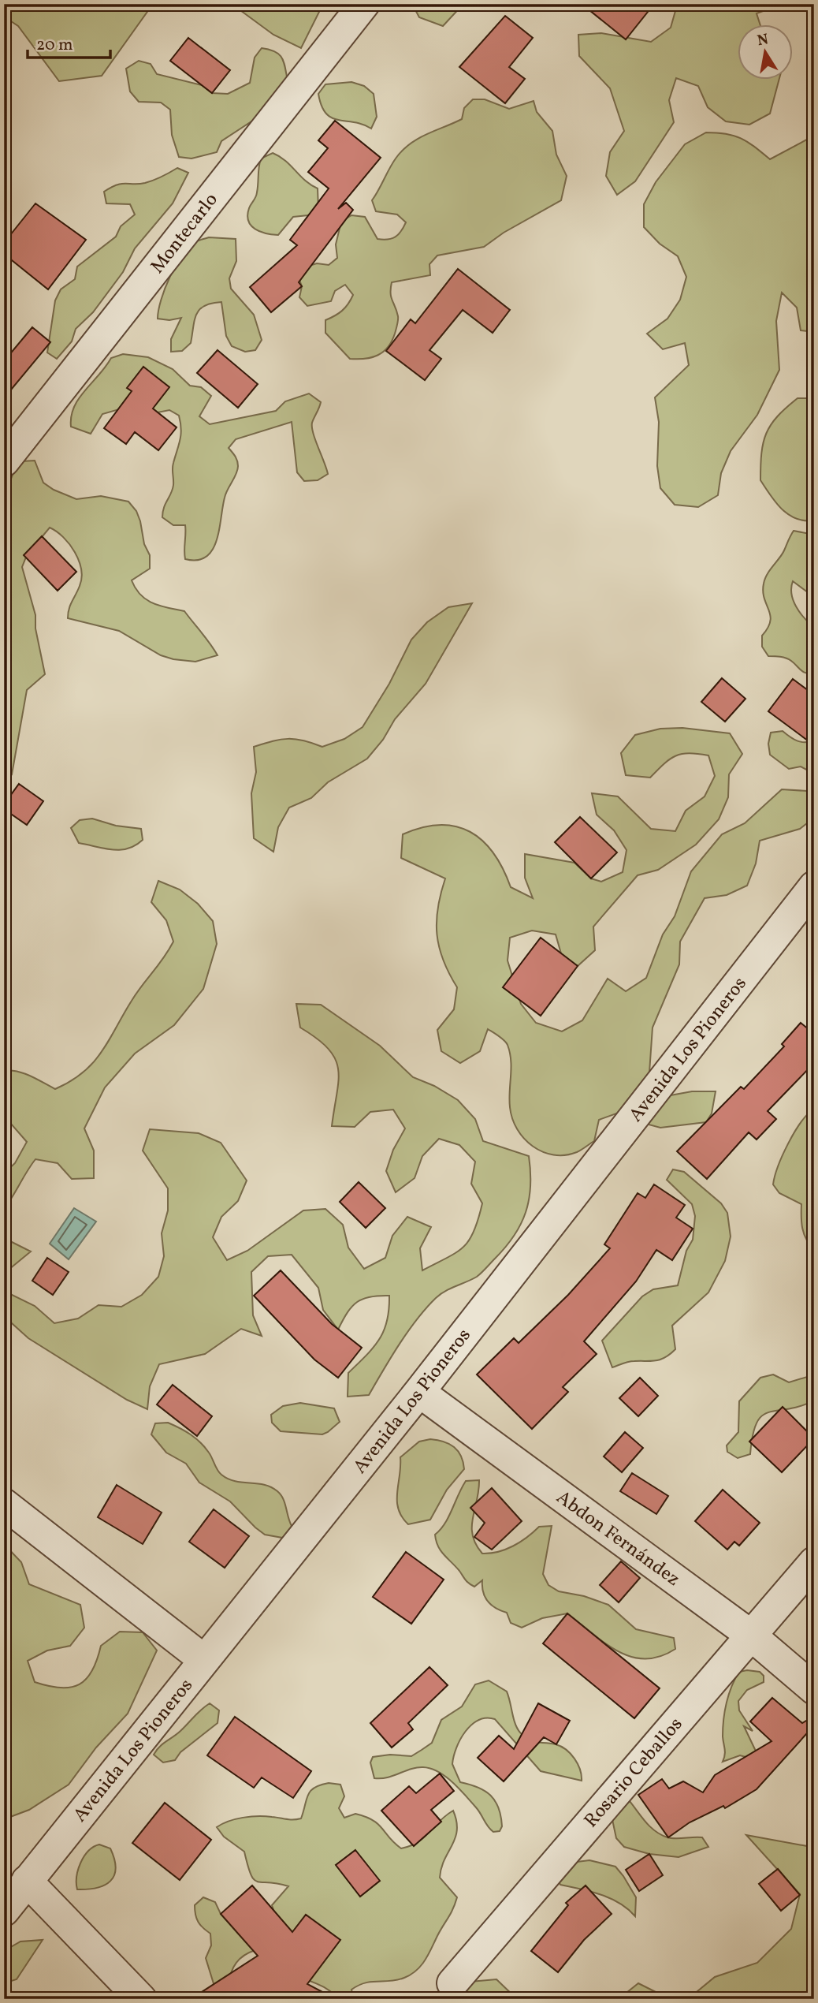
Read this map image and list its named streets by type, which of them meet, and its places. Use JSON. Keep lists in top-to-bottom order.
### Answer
{
  "streets": {
    "street": [
      "Montecarlo",
      "Avenida Los Pioneros",
      "Abdon Fernández",
      "Rosario Ceballos"
    ]
  },
  "crossings": [
    ["Avenida Los Pioneros", "Abdon Fernández"],
    ["Abdon Fernández", "Rosario Ceballos"]
  ],
  "scale_bar": "20 m",
  "north": "top"
}
